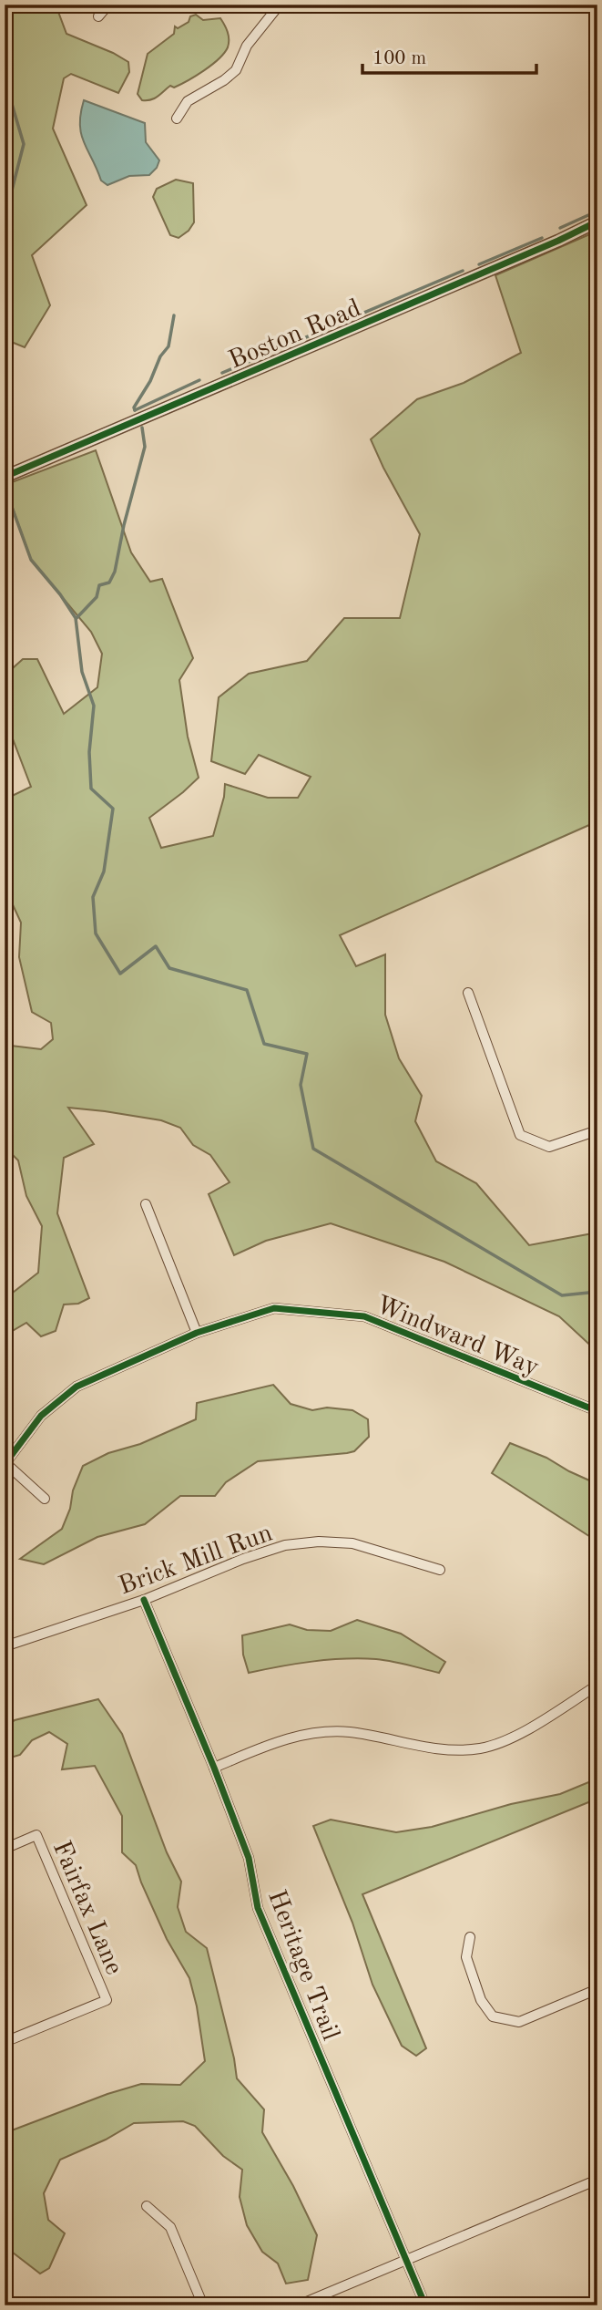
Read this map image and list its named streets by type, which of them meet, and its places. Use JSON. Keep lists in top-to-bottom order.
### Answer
{
  "streets": {
    "street": [
      "Boston Road",
      "Windward Way",
      "Brick Mill Run",
      "Fairfax Lane",
      "Heritage Trail"
    ]
  },
  "crossings": [
    ["Brick Mill Run", "Heritage Trail"]
  ],
  "scale_bar": "100 m"
}
